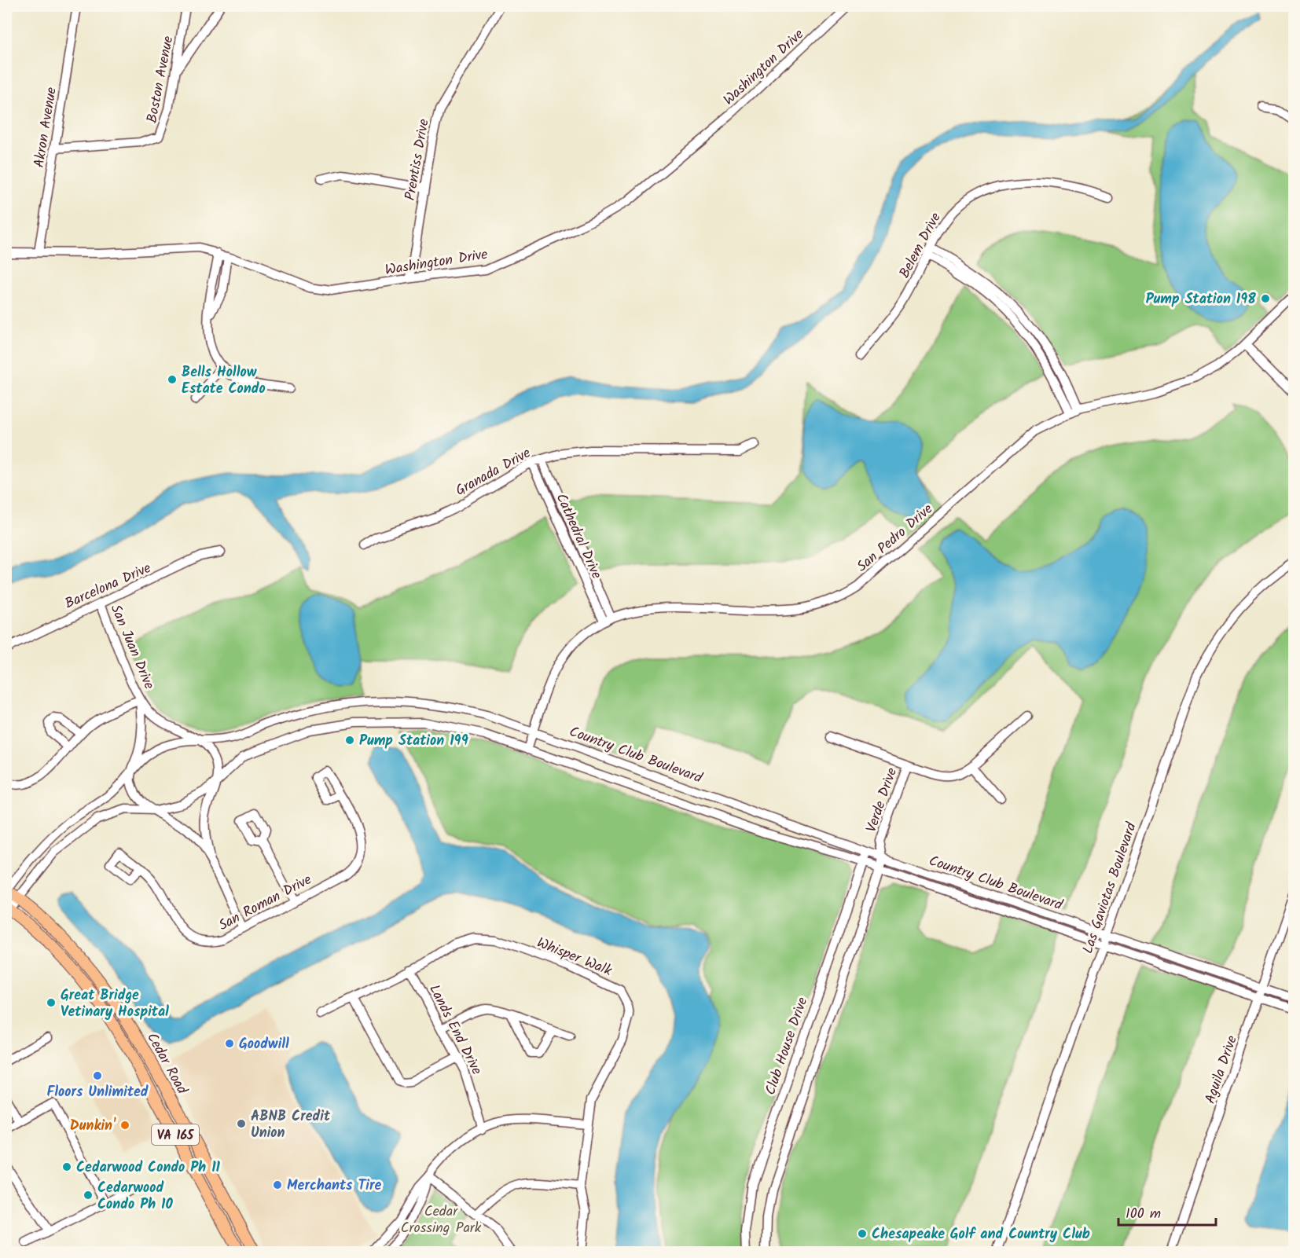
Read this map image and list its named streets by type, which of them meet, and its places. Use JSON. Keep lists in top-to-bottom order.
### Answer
{
  "streets": {
    "main road": ["Cedar Road", "VA 165"],
    "street": [
      "Washington Drive",
      "Boston Avenue",
      "Akron Avenue",
      "Prentiss Drive",
      "Belem Drive",
      "Granada Drive",
      "Cathedral Drive",
      "San Pedro Drive",
      "Barcelona Drive",
      "San Juan Drive",
      "Country Club Boulevard",
      "Verde Drive",
      "Las Gaviotas Boulevard",
      "San Roman Drive",
      "Whisper Walk",
      "Lands End Drive",
      "Club House Drive",
      "Aguila Drive"
    ]
  },
  "crossings": [
    ["Washington Drive", "Akron Avenue"],
    ["Washington Drive", "Prentiss Drive"],
    ["Boston Avenue", "Akron Avenue"],
    ["Granada Drive", "Cathedral Drive"],
    ["Cathedral Drive", "San Pedro Drive"],
    ["San Pedro Drive", "Country Club Boulevard"],
    ["Barcelona Drive", "San Juan Drive"],
    ["San Juan Drive", "Country Club Boulevard"],
    ["San Juan Drive", "San Roman Drive"],
    ["Country Club Boulevard", "Verde Drive"],
    ["Country Club Boulevard", "Las Gaviotas Boulevard"],
    ["Country Club Boulevard", "Club House Drive"],
    ["Country Club Boulevard", "Cedar Road"],
    ["Country Club Boulevard", "Aguila Drive"],
    ["Verde Drive", "Club House Drive"],
    ["Whisper Walk", "Lands End Drive"]
  ],
  "parks": ["Cedar Crossing Park"],
  "places": [
    "Pump Station 198",
    "Bells Hollow Estate Condo",
    "Pump Station 199",
    "Great Bridge Vetinary Hospital",
    "Goodwill",
    "Floors Unlimited",
    "ABNB Credit Union",
    "Dunkin'",
    "Cedarwood Condo Ph 11",
    "Merchants Tire",
    "Cedarwood Condo Ph 10",
    "Chesapeake Golf and Country Club"
  ],
  "scale_bar": "100 m"
}
